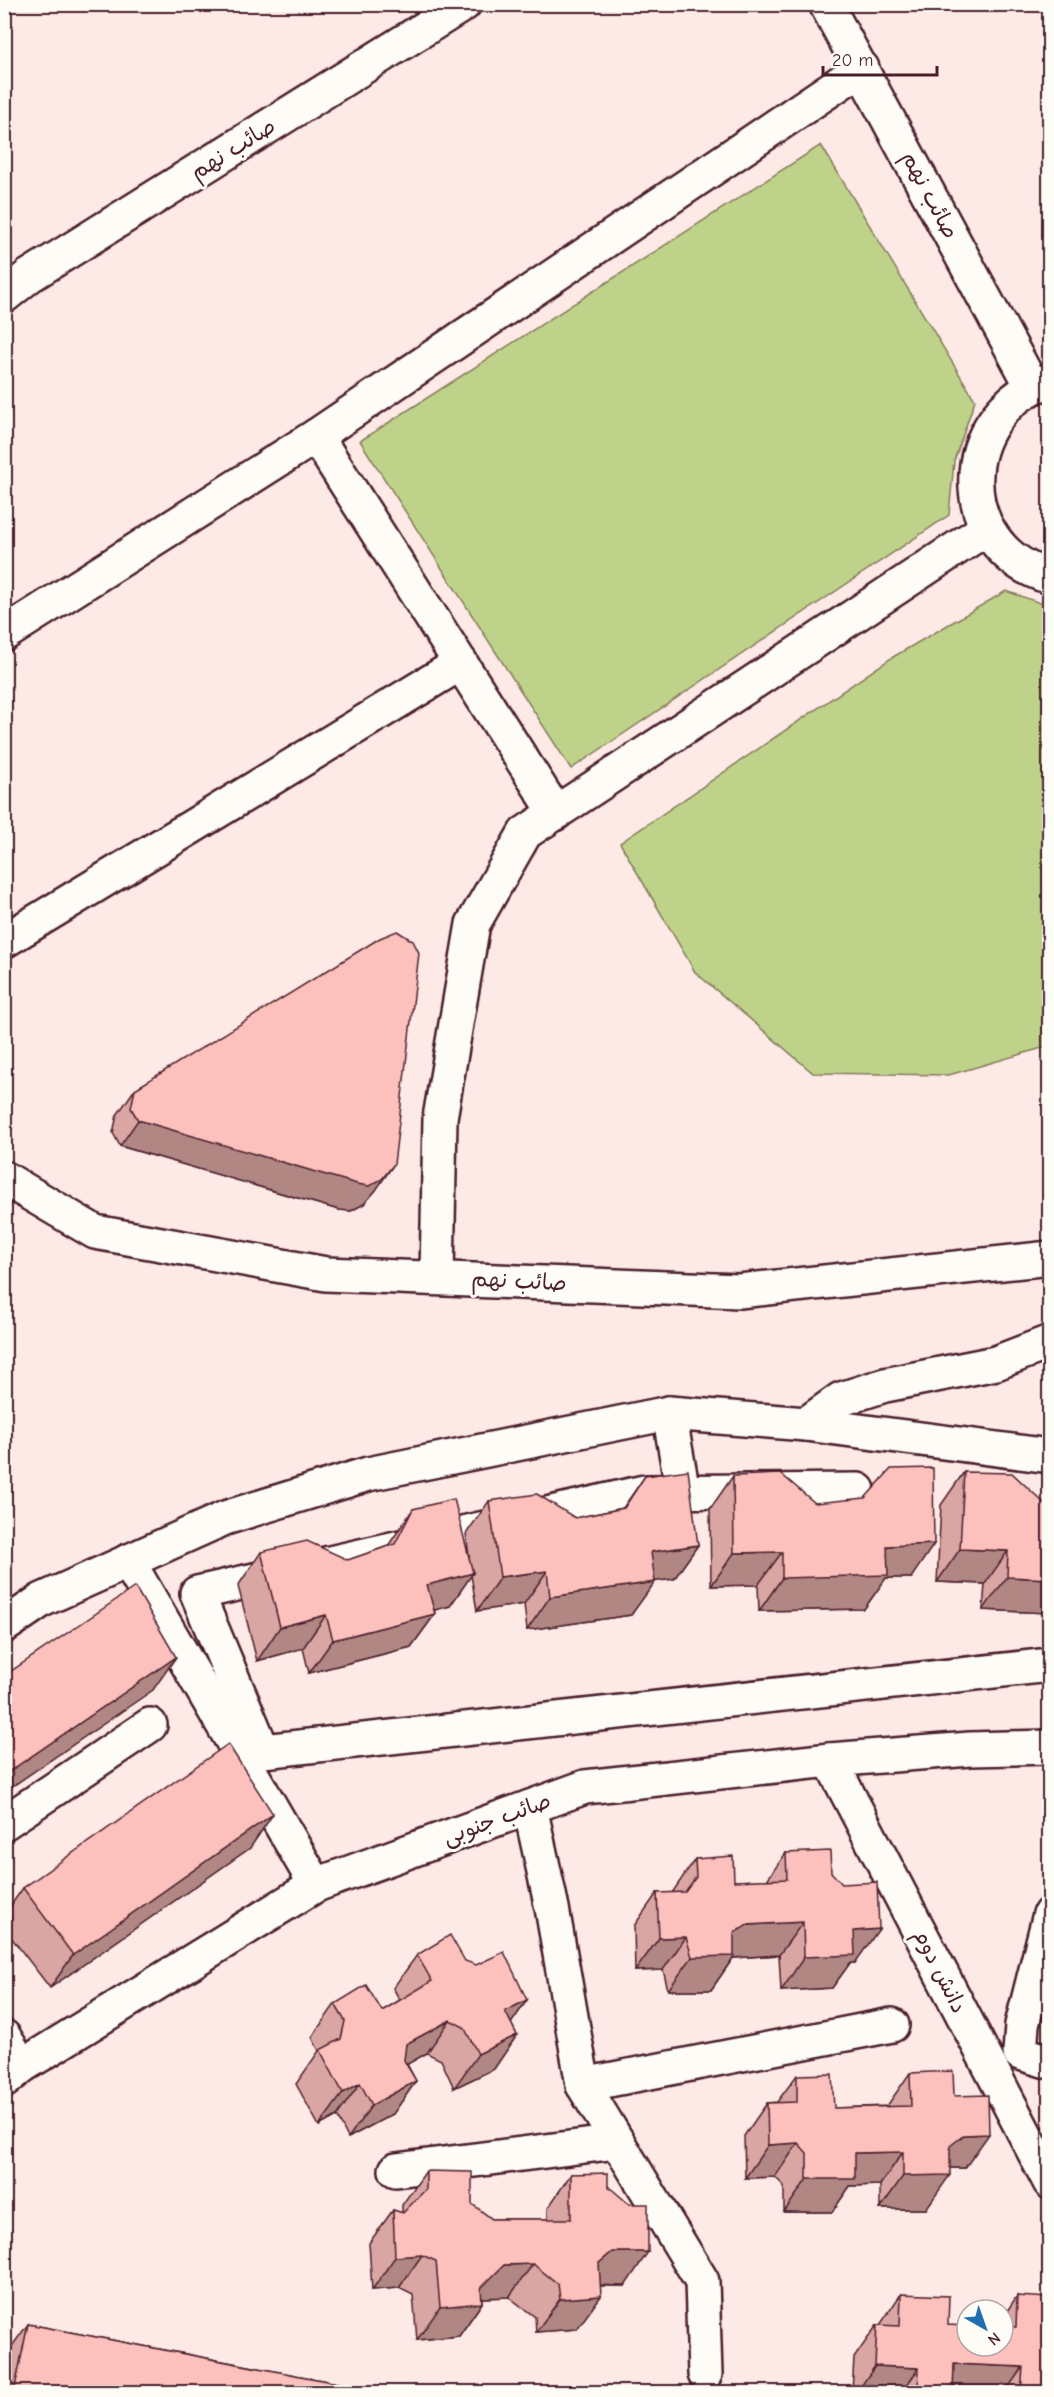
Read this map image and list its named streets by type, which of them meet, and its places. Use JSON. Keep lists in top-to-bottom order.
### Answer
{
  "streets": {
    "street": ["صائب نهم", "صائب جنوبی", "دانش دوم"]
  },
  "crossings": [
    ["صائب جنوبی", "دانش دوم"]
  ],
  "scale_bar": "20 m",
  "north": "bottom right"
}
